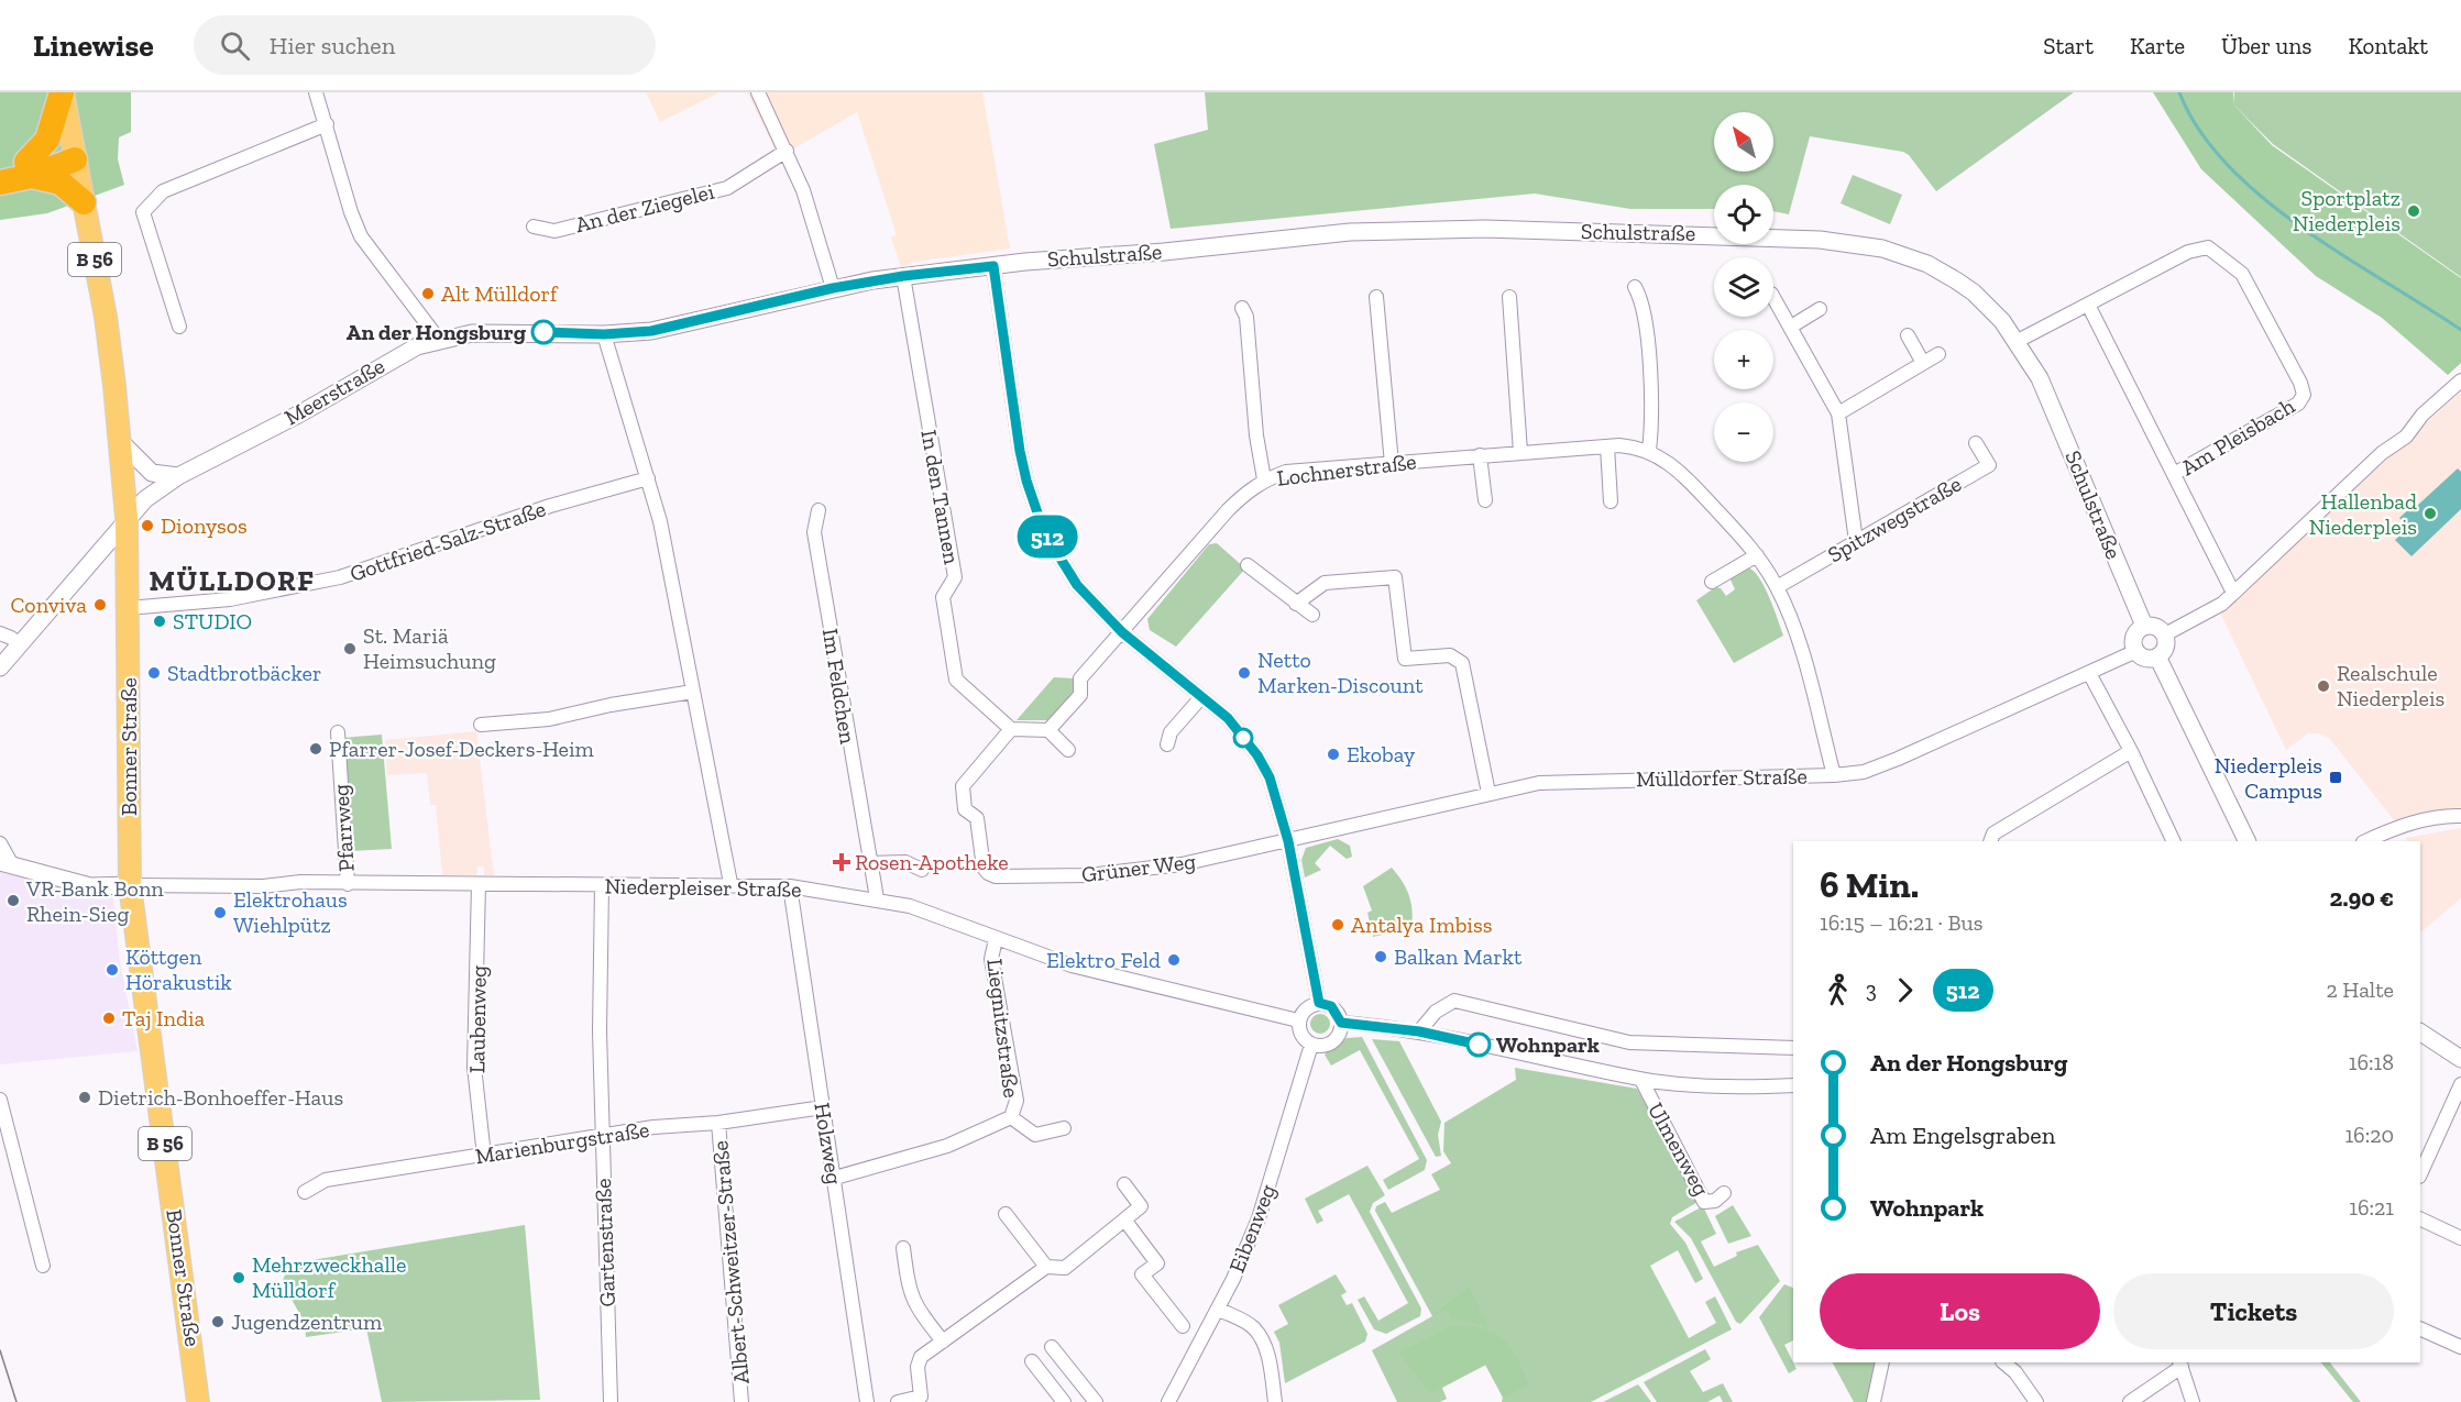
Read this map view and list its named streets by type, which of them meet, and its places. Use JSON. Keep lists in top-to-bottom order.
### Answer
{
  "streets": {
    "main road": ["B 56", "Bonner Straße"],
    "street": [
      "An der Ziegelei",
      "Schulstraße",
      "Meerstraße",
      "Am Pleisbach",
      "Lochnerstraße",
      "In den Tannen",
      "Spitzwegstraße",
      "Gottfried-Salz-Straße",
      "Im Feldchen",
      "Mülldorfer Straße",
      "Pfarrweg",
      "Grüner Weg",
      "Niederpleiser Straße",
      "Laubenweg",
      "Liegnitzstraße",
      "Marienburgstraße",
      "Holzweg",
      "Ulmenweg",
      "Eibenweg",
      "Gartenstraße",
      "Albert-Schweitzer-Straße"
    ]
  },
  "crossings": [
    ["Schulstraße", "Meerstraße"],
    ["Schulstraße", "Am Pleisbach"],
    ["Schulstraße", "Mülldorfer Straße"],
    ["Meerstraße", "In den Tannen"],
    ["Meerstraße", "Bonner Straße"],
    ["Lochnerstraße", "Spitzwegstraße"],
    ["Lochnerstraße", "Mülldorfer Straße"],
    ["In den Tannen", "Grüner Weg"],
    ["Gottfried-Salz-Straße", "Bonner Straße"],
    ["Im Feldchen", "Niederpleiser Straße"],
    ["Bonner Straße", "Niederpleiser Straße"],
    ["Mülldorfer Straße", "Grüner Weg"],
    ["Pfarrweg", "Niederpleiser Straße"],
    ["Niederpleiser Straße", "Laubenweg"],
    ["Niederpleiser Straße", "Liegnitzstraße"],
    ["Niederpleiser Straße", "Holzweg"],
    ["Niederpleiser Straße", "Eibenweg"],
    ["Niederpleiser Straße", "Gartenstraße"],
    ["Laubenweg", "Marienburgstraße"],
    ["Marienburgstraße", "Holzweg"],
    ["Marienburgstraße", "Gartenstraße"],
    ["Marienburgstraße", "Albert-Schweitzer-Straße"]
  ],
  "districts": ["MÜLLDORF"],
  "places": {
    "other": [
      "Sportplatz Niederpleis",
      "Alt Mülldorf",
      "An der Hongsburg",
      "Hallenbad Niederpleis",
      "Dionysos",
      "Conviva",
      "STUDIO",
      "St. Mariä Heimsuchung",
      "Stadtbrotbäcker",
      "Netto Marken-Discount",
      "Realschule Niederpleis",
      "Pfarrer-Josef-Deckers-Heim",
      "Ekobay",
      "VR-Bank Bonn Rhein-Sieg",
      "Elektrohaus Wiehlpütz",
      "Antalya Imbiss",
      "Balkan Markt",
      "Elektro Feld",
      "Köttgen Hörakustik",
      "Taj India",
      "Wohnpark",
      "Dietrich-Bonhoeffer-Haus",
      "Mehrzweckhalle Mülldorf",
      "Jugendzentrum"
    ],
    "transit": ["Niederpleis Campus"],
    "health": ["Rosen-Apotheke"]
  },
  "lines": ["bus line 512"],
  "north": "top left",
  "page": {
    "header": "Linewise",
    "search": "Hier suchen",
    "nav": [
      "Start",
      "Karte",
      "Über uns",
      "Kontakt"
    ],
    "on_map": "512",
    "map_buttons": ["+", "−"],
    "heading": ["6 Min.", "16:15 – 16:21 · Bus", "2.90 €"],
    "legs": ["3", "512", "2 Halte"],
    "list": [
      {
        "name": "An der Hongsburg",
        "value": "16:18"
      },
      {
        "name": "Am Engelsgraben",
        "value": "16:20"
      },
      {
        "name": "Wohnpark",
        "value": "16:21"
      }
    ],
    "buttons": ["Los", "Tickets"]
  }
}
